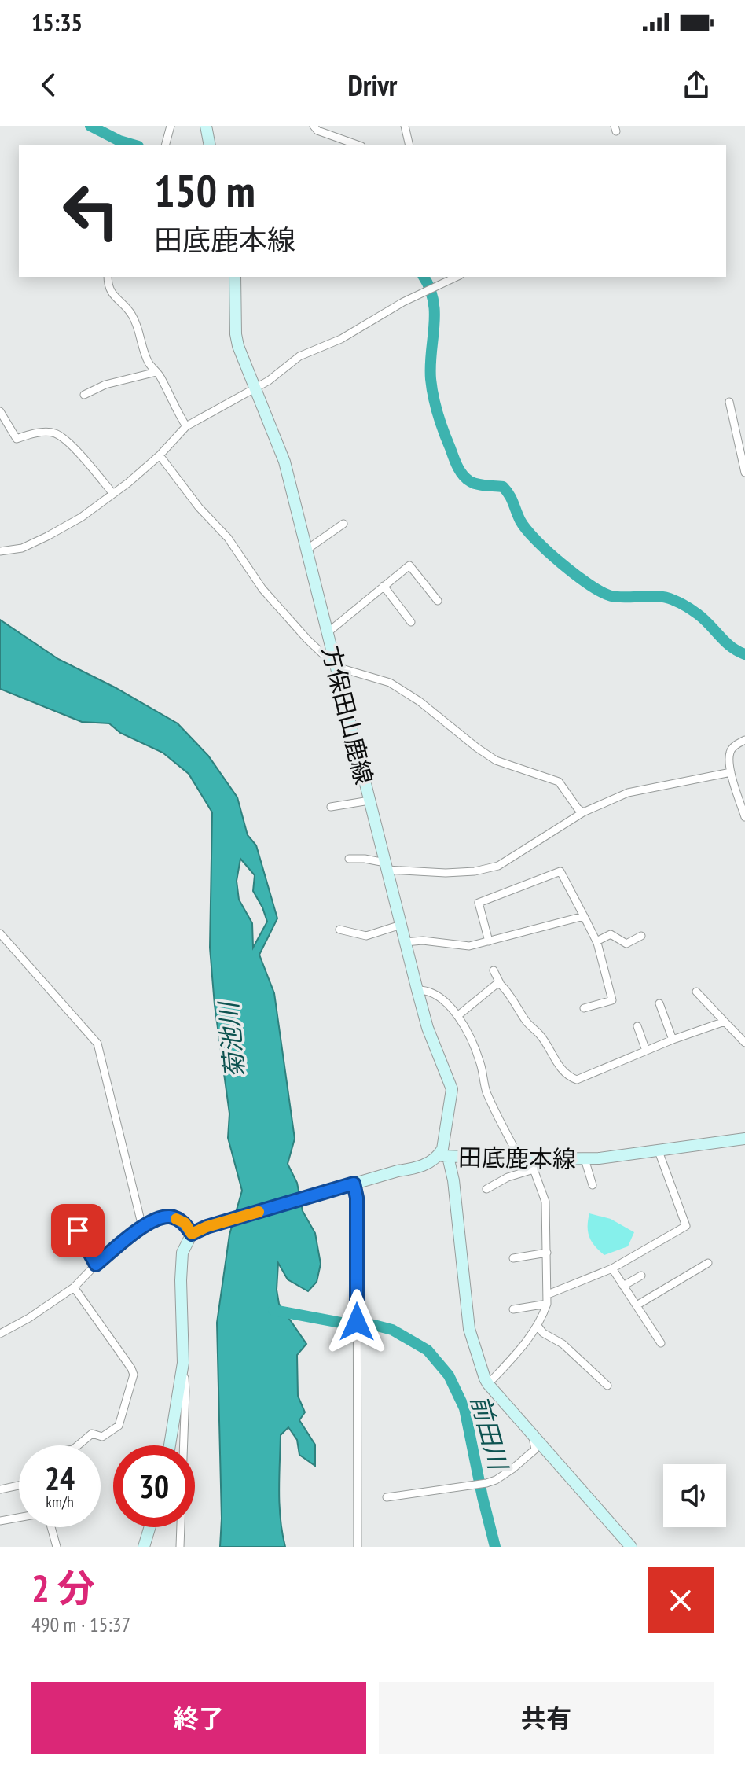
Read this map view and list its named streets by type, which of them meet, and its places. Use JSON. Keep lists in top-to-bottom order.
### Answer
{
  "streets": {
    "main road": ["方保田山鹿線", "田底鹿本線"]
  },
  "crossings": [
    ["方保田山鹿線", "田底鹿本線"]
  ],
  "water": ["菊池川", "前田川"],
  "page": {
    "status": "15:35",
    "header": "Drivr",
    "turn": ["150 m", "田底鹿本線"],
    "speed": "24 km/h",
    "limit": "30",
    "heading": ["2 分", "490 m · 15:37"],
    "buttons": ["終了", "共有"]
  }
}
